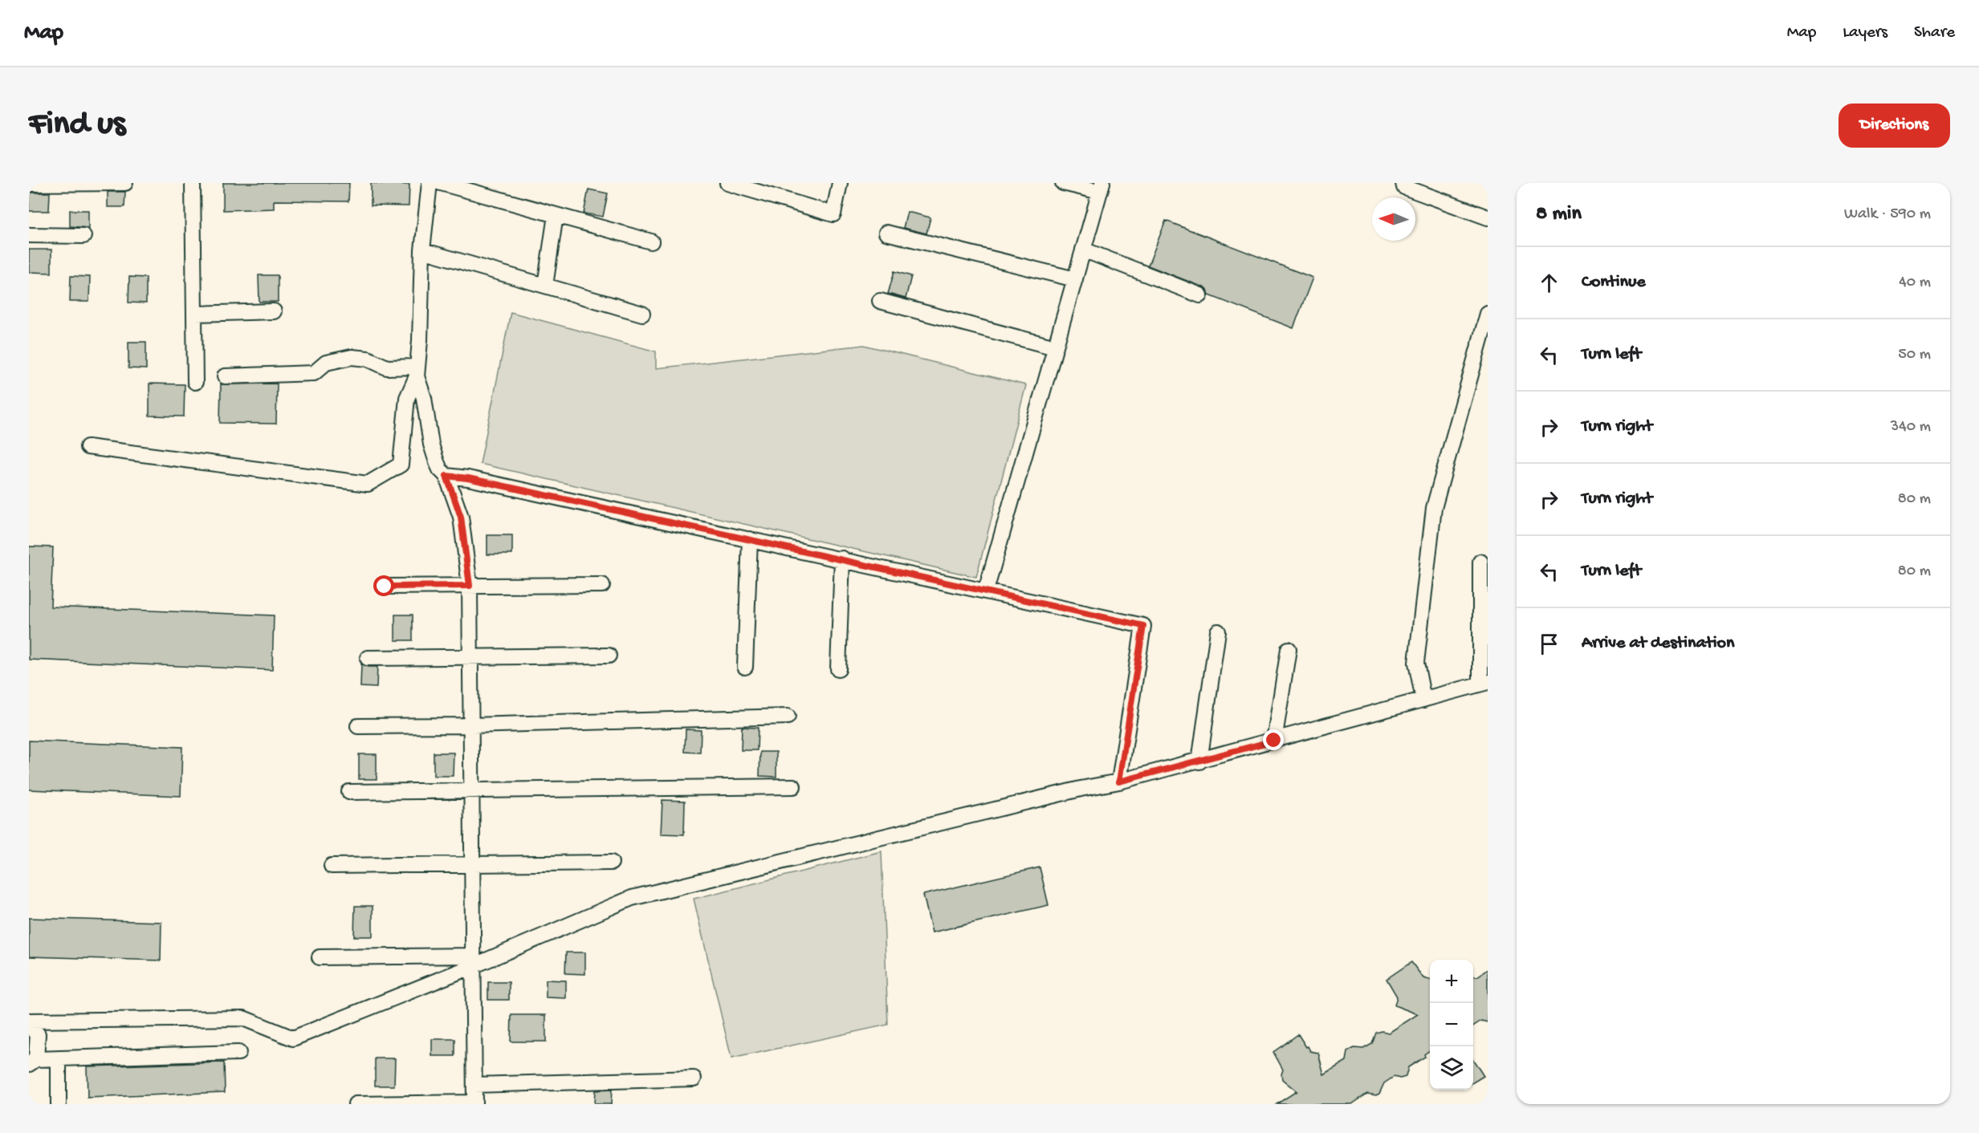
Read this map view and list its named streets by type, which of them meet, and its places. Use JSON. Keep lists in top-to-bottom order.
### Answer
{
  "north": "left",
  "page": {
    "header": "Map",
    "nav": ["Map", "Layers", "Share"],
    "buttons": "Directions",
    "title": "Find us",
    "heading": ["8 min", "Walk · 590 m"],
    "list": [
      ["Continue", "40 m"],
      ["Turn left", "50 m"],
      ["Turn right", "340 m"],
      ["Turn right", "80 m"],
      ["Turn left", "80 m"],
      "Arrive at destination"
    ],
    "map_buttons": ["+", "−"]
  }
}
